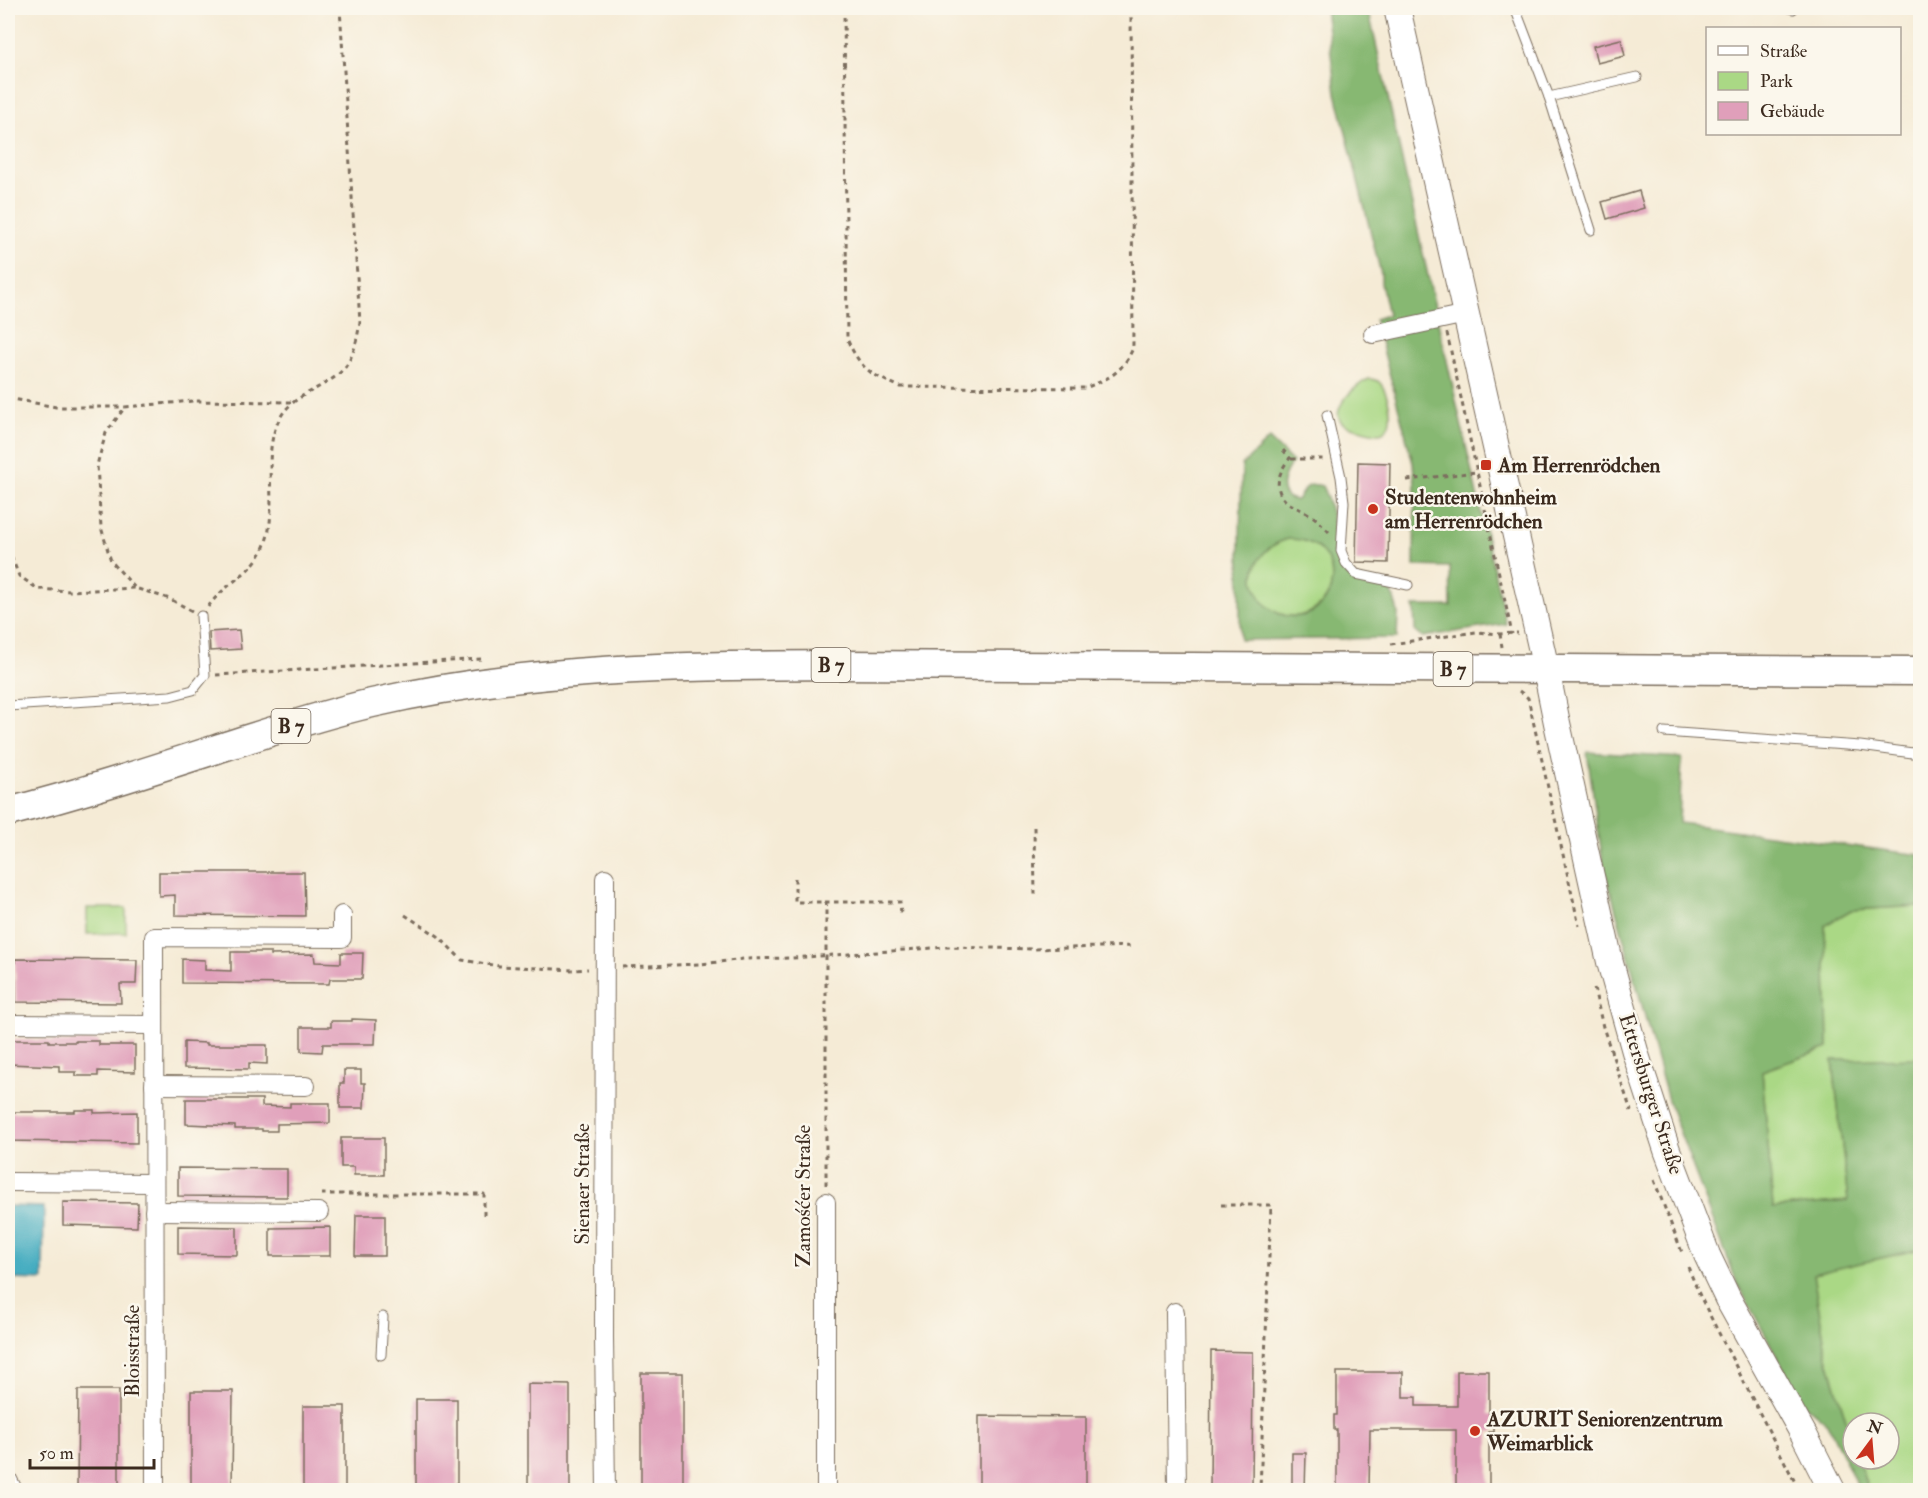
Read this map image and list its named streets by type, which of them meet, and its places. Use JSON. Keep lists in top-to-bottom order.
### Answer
{
  "streets": {
    "main road": ["B 7"],
    "street": [
      "Ettersburger Straße",
      "Sienaer Straße",
      "Zamośćer Straße",
      "Bloisstraße"
    ]
  },
  "crossings": [
    ["B 7", "Ettersburger Straße"]
  ],
  "places": {
    "transit": ["Am Herrenrödchen"],
    "other": ["Studentenwohnheim am Herrenrödchen", "AZURIT Seniorenzentrum Weimarblick"]
  },
  "legend": ["Straße", "Park", "Gebäude"],
  "scale_bar": "50 m",
  "north": "top"
}
